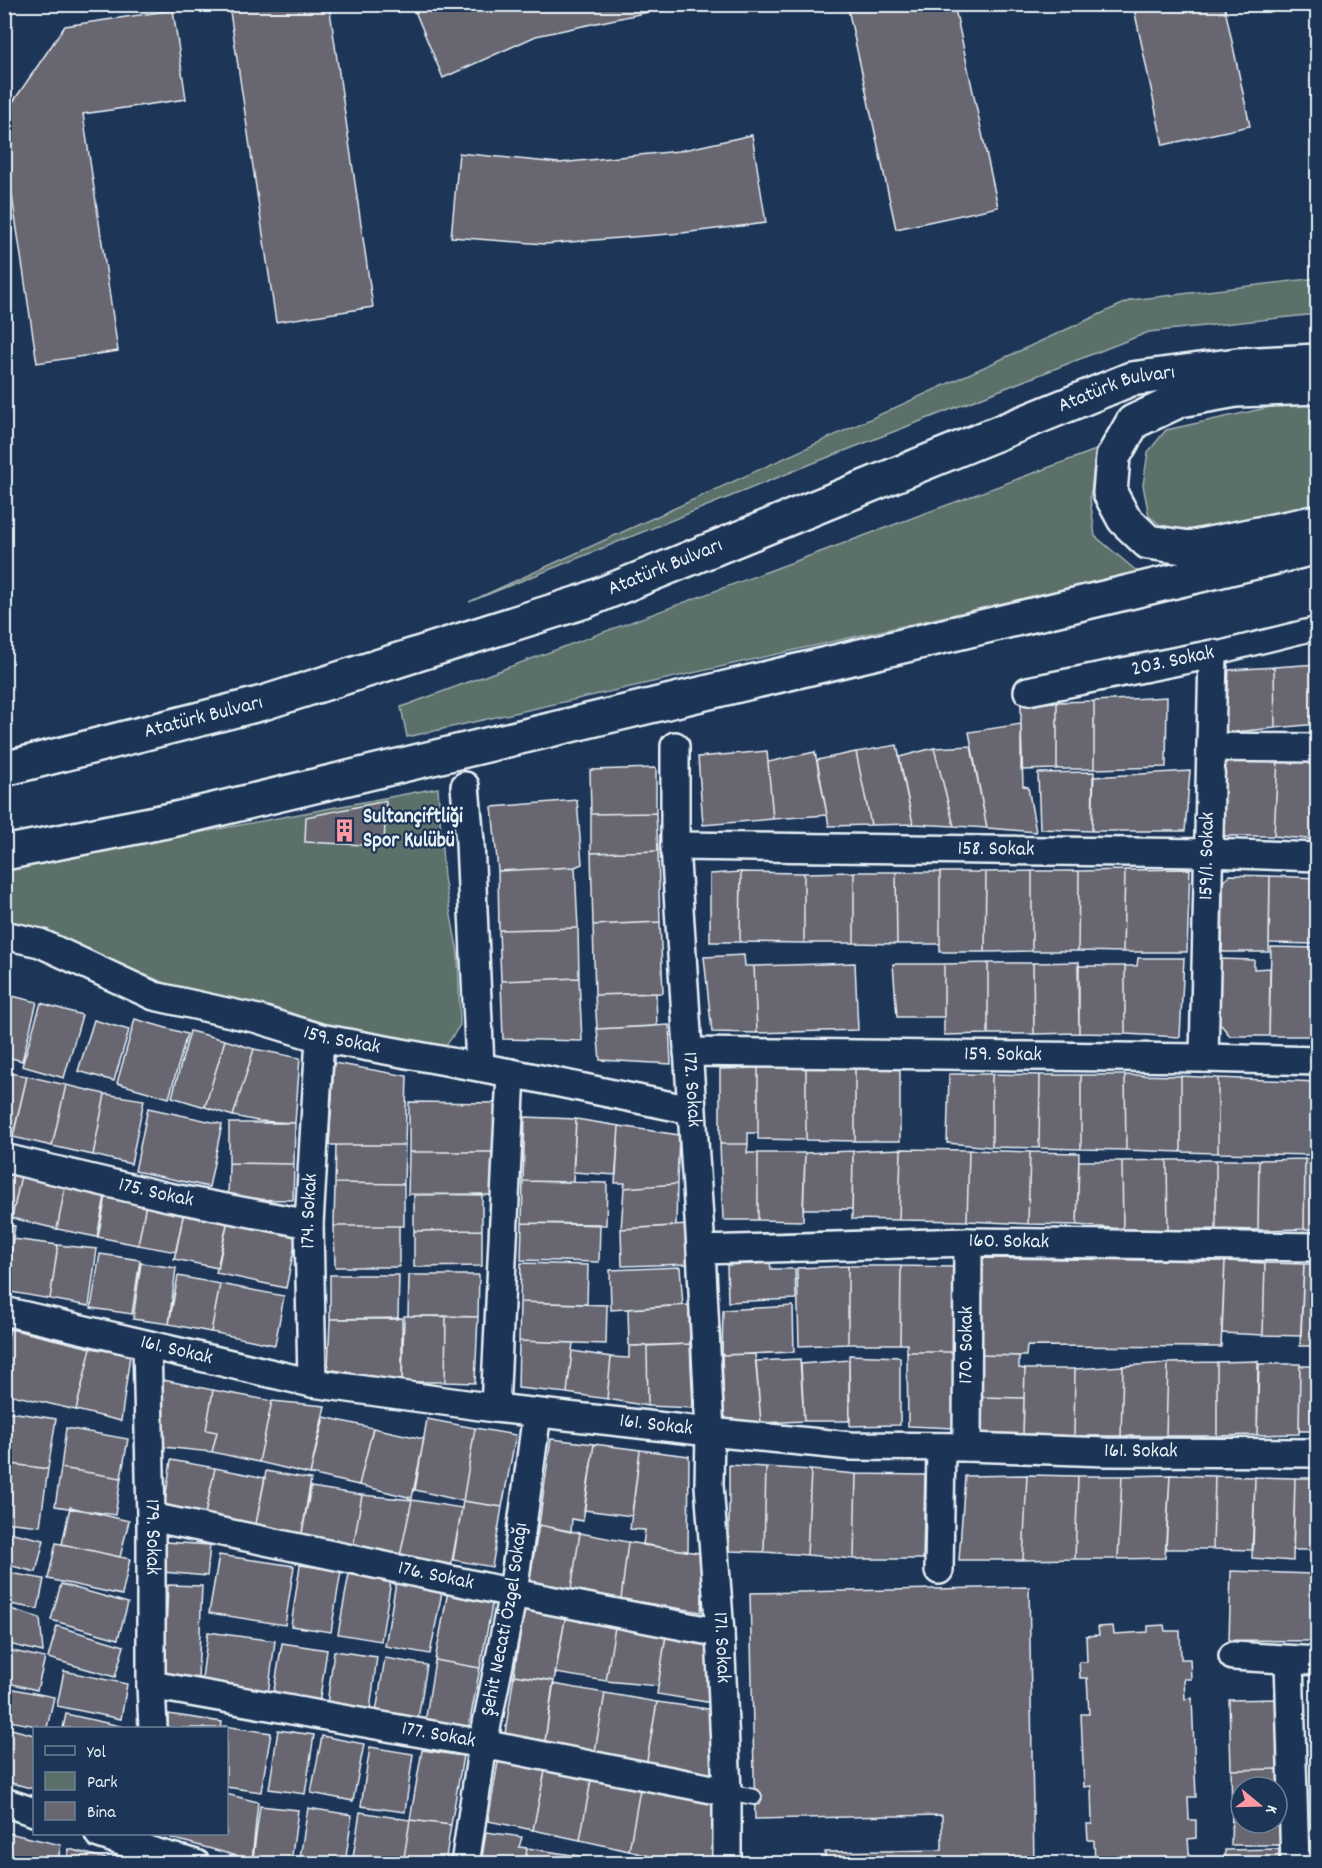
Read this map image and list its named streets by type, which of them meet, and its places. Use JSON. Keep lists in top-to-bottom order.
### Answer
{
  "streets": {
    "highway": ["Atatürk Bulvarı"],
    "street": [
      "203. Sokak",
      "158. Sokak",
      "159/1. Sokak",
      "159. Sokak",
      "172. Sokak",
      "175. Sokak",
      "174. Sokak",
      "160. Sokak",
      "170. Sokak",
      "161. Sokak",
      "179. Sokak",
      "176. Sokak",
      "Şehit Necati Özgel Sokağı",
      "171. Sokak",
      "177. Sokak"
    ]
  },
  "crossings": [
    ["203. Sokak", "159/1. Sokak"],
    ["158. Sokak", "159/1. Sokak"],
    ["158. Sokak", "172. Sokak"],
    ["159/1. Sokak", "159. Sokak"],
    ["159. Sokak", "172. Sokak"],
    ["159. Sokak", "174. Sokak"],
    ["172. Sokak", "160. Sokak"],
    ["172. Sokak", "161. Sokak"],
    ["172. Sokak", "171. Sokak"],
    ["175. Sokak", "174. Sokak"],
    ["174. Sokak", "161. Sokak"],
    ["160. Sokak", "170. Sokak"],
    ["170. Sokak", "161. Sokak"],
    ["161. Sokak", "179. Sokak"],
    ["161. Sokak", "Şehit Necati Özgel Sokağı"],
    ["161. Sokak", "171. Sokak"],
    ["179. Sokak", "176. Sokak"],
    ["179. Sokak", "177. Sokak"],
    ["176. Sokak", "Şehit Necati Özgel Sokağı"],
    ["176. Sokak", "171. Sokak"],
    ["Şehit Necati Özgel Sokağı", "177. Sokak"],
    ["171. Sokak", "177. Sokak"]
  ],
  "places": {
    "building": ["Sultançiftliği Spor Kulübü"]
  },
  "legend": ["Yol", "Park", "Bina"],
  "north": "right"
}
